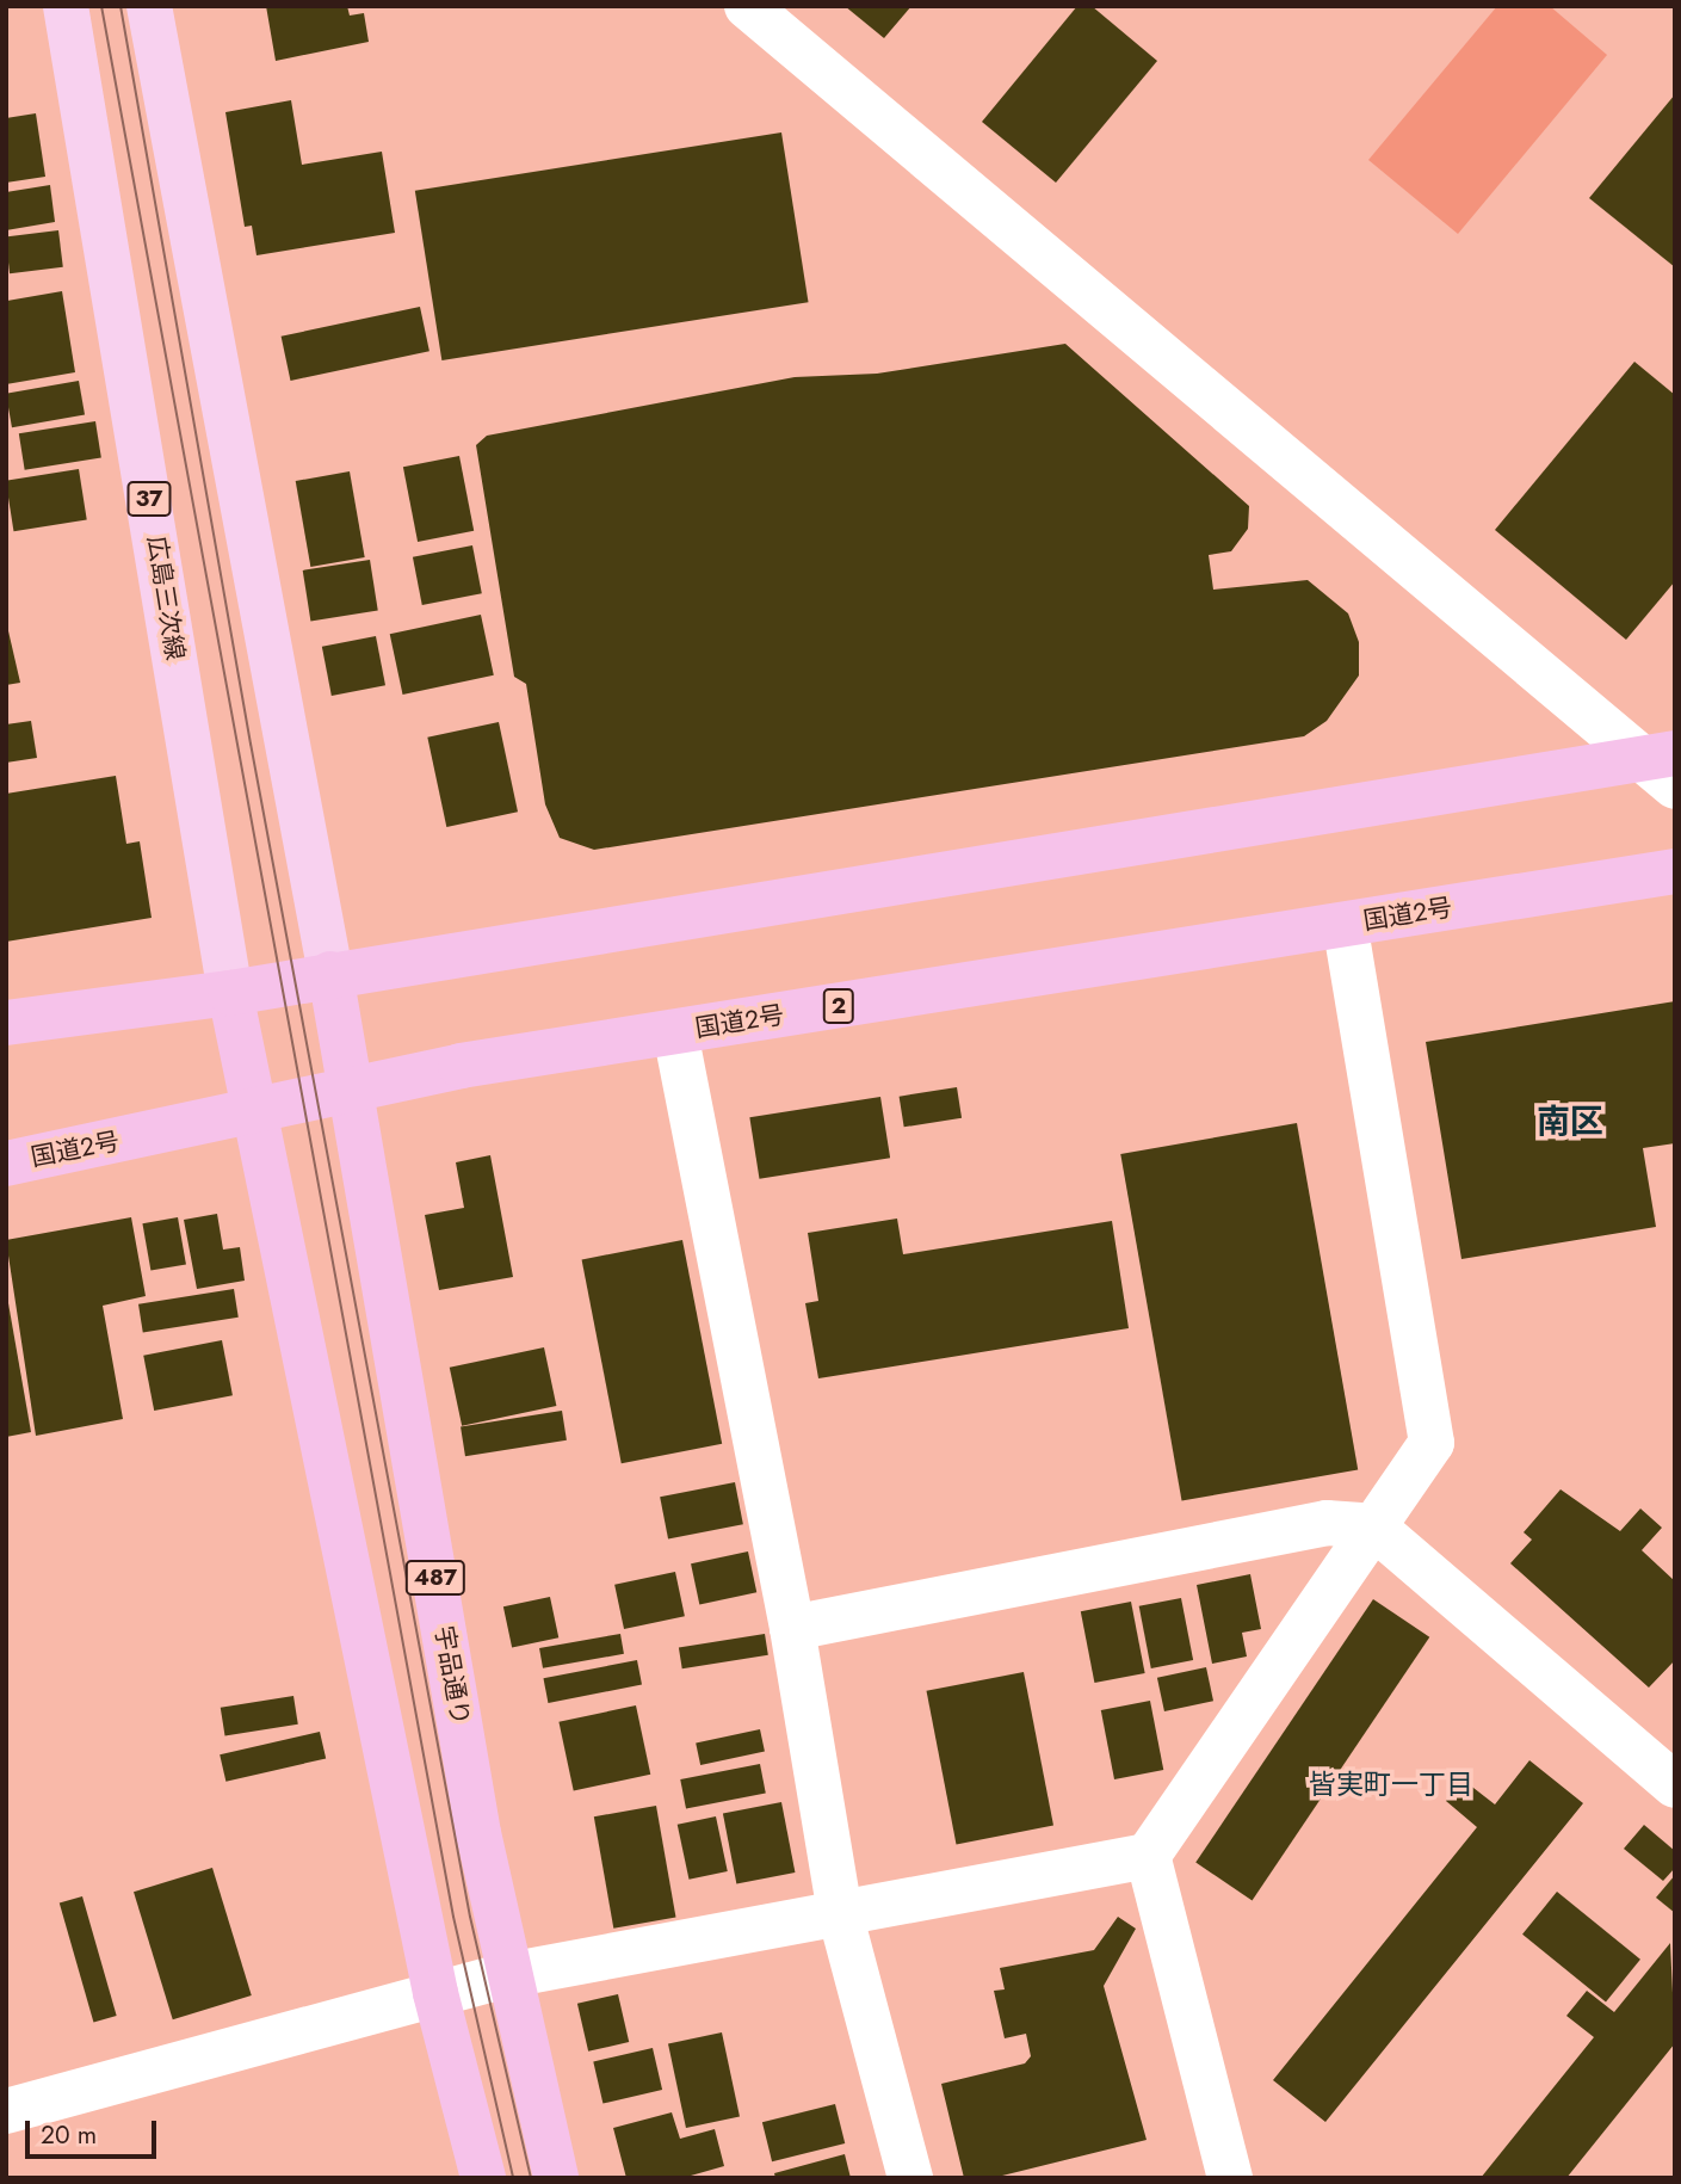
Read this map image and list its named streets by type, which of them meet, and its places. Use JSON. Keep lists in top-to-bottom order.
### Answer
{
  "streets": {
    "highway": [
      "国道2号",
      "2",
      "487",
      "宇品通り"
    ],
    "main road": ["37", "広島三次線"]
  },
  "crossings": [
    ["国道2号", "宇品通り"]
  ],
  "districts": ["南区", "皆実町一丁目"],
  "scale_bar": "20 m"
}
